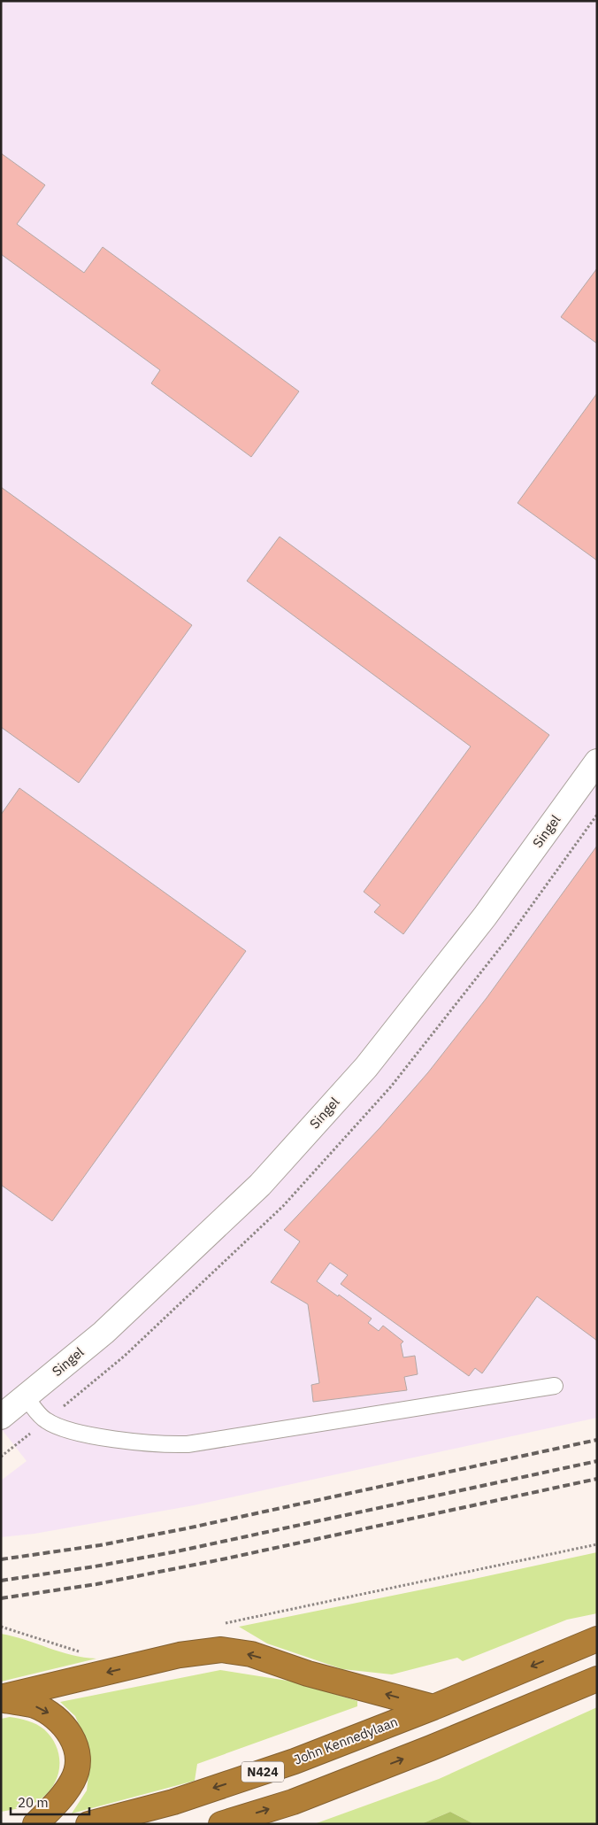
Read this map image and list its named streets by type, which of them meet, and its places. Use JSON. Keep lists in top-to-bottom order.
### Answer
{
  "streets": {
    "highway": ["John Kennedylaan", "N424"],
    "street": ["Singel"]
  },
  "scale_bar": "20 m"
}
